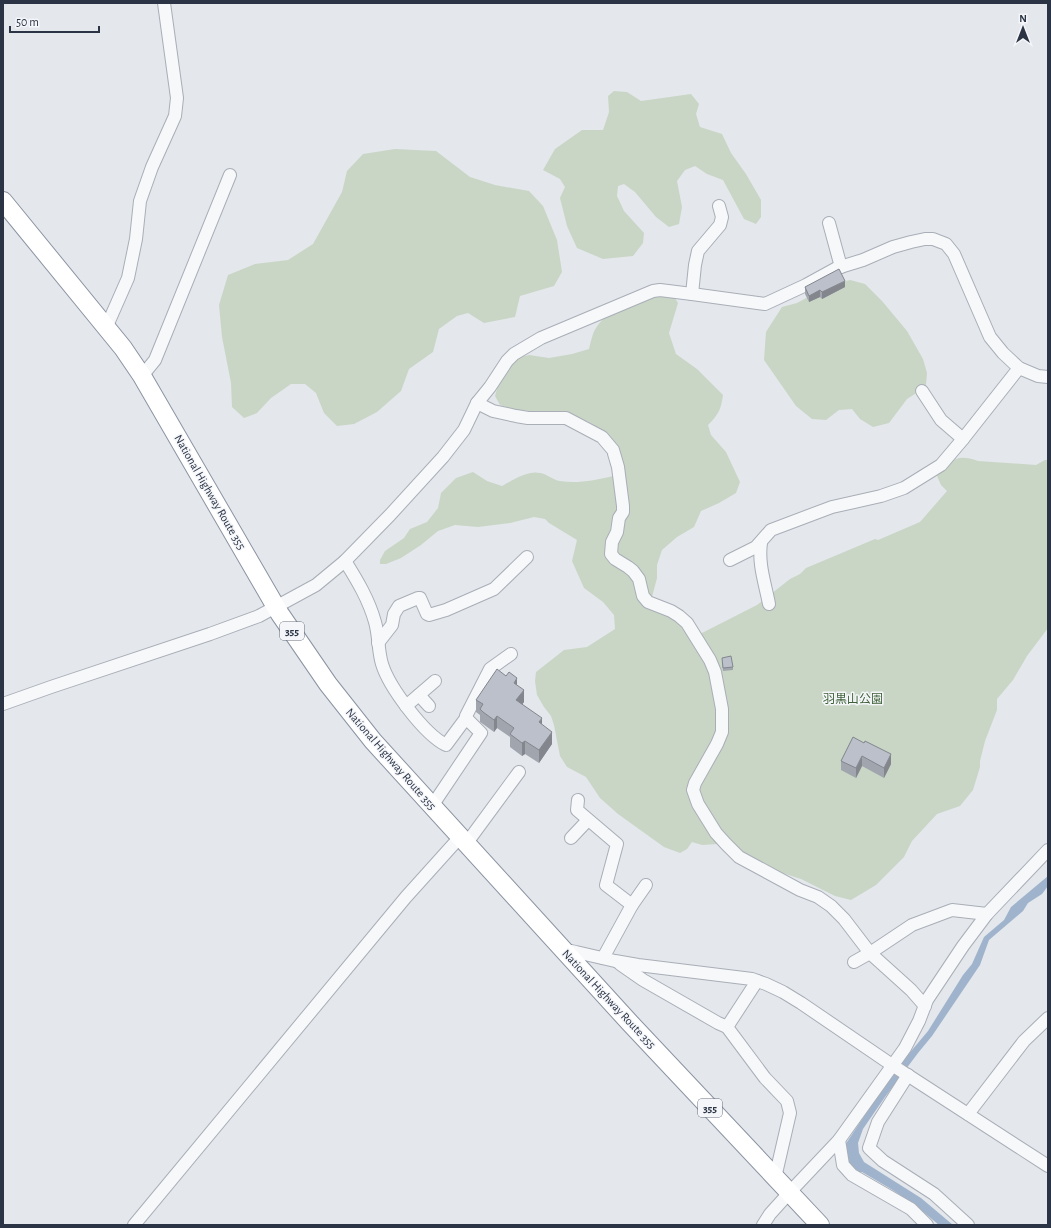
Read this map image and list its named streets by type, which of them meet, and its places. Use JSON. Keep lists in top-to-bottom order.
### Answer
{
  "streets": {
    "highway": ["National Highway Route 355", "355"]
  },
  "parks": ["羽黒山公園"],
  "scale_bar": "50 m",
  "north": "top"
}
